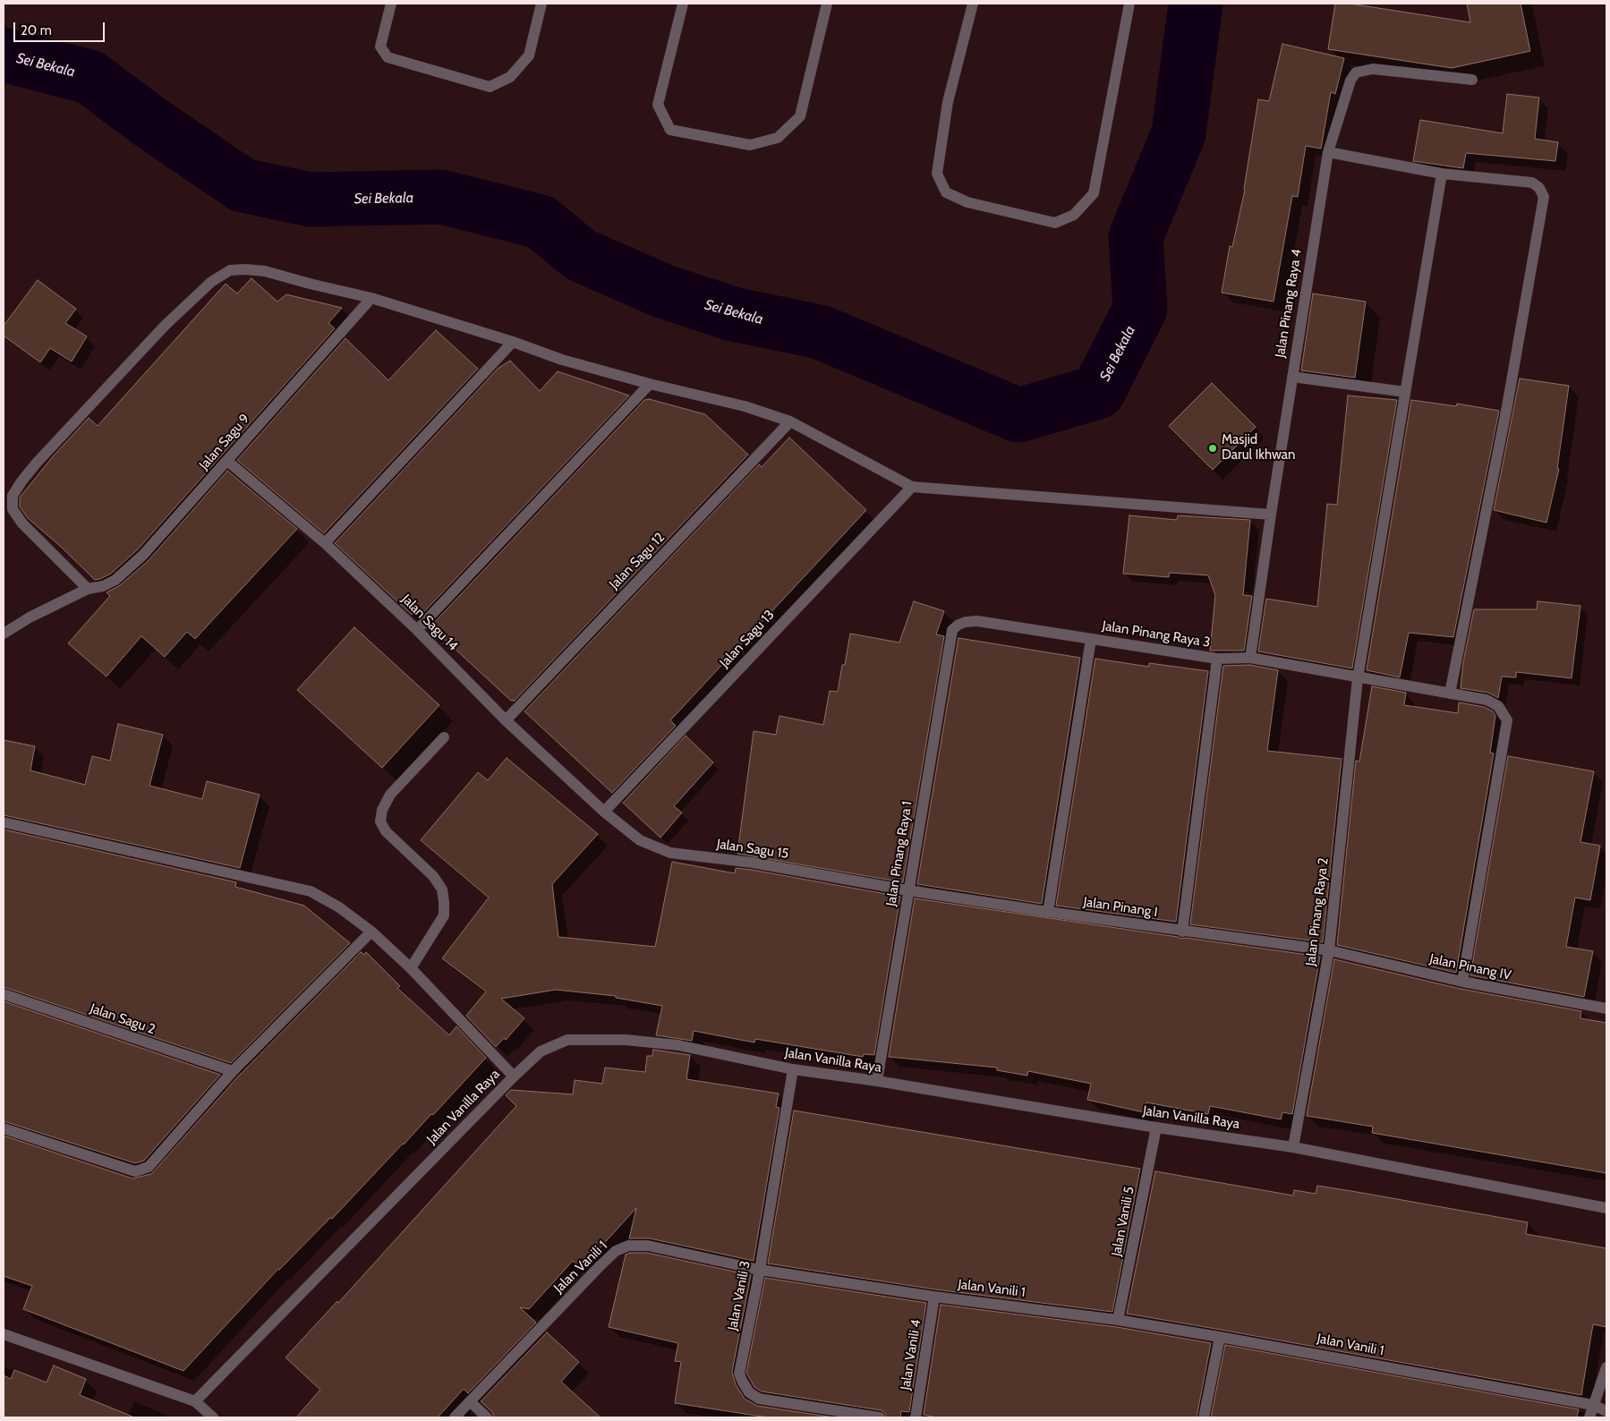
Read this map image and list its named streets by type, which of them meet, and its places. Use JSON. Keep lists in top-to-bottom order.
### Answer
{
  "streets": {
    "street": [
      "Jalan Pinang Raya 4",
      "Jalan Sagu 9",
      "Jalan Sagu 12",
      "Jalan Sagu 14",
      "Jalan Pinang Raya 3",
      "Jalan Sagu 13",
      "Jalan Sagu 15",
      "Jalan Pinang Raya 1",
      "Jalan Pinang I",
      "Jalan Pinang Raya 2",
      "Jalan Pinang IV",
      "Jalan Sagu 2",
      "Jalan Vanilla Raya",
      "Jalan Vanili 5",
      "Jalan Vanili 1",
      "Jalan Vanili 3",
      "Jalan Vanili 4"
    ]
  },
  "crossings": [
    ["Jalan Pinang Raya 4", "Jalan Pinang Raya 3"],
    ["Jalan Sagu 9", "Jalan Sagu 14"],
    ["Jalan Sagu 12", "Jalan Sagu 14"],
    ["Jalan Sagu 14", "Jalan Sagu 13"],
    ["Jalan Sagu 14", "Jalan Sagu 15"],
    ["Jalan Pinang Raya 3", "Jalan Pinang Raya 1"],
    ["Jalan Pinang Raya 3", "Jalan Pinang Raya 2"],
    ["Jalan Pinang Raya 3", "Jalan Pinang IV"],
    ["Jalan Sagu 13", "Jalan Sagu 15"],
    ["Jalan Sagu 15", "Jalan Pinang Raya 1"],
    ["Jalan Sagu 15", "Jalan Pinang I"],
    ["Jalan Pinang Raya 1", "Jalan Pinang I"],
    ["Jalan Pinang Raya 1", "Jalan Vanilla Raya"],
    ["Jalan Pinang I", "Jalan Pinang Raya 2"],
    ["Jalan Pinang I", "Jalan Pinang IV"],
    ["Jalan Pinang Raya 2", "Jalan Pinang IV"],
    ["Jalan Pinang Raya 2", "Jalan Vanilla Raya"],
    ["Jalan Vanilla Raya", "Jalan Vanili 5"],
    ["Jalan Vanilla Raya", "Jalan Vanili 3"],
    ["Jalan Vanili 5", "Jalan Vanili 1"],
    ["Jalan Vanili 1", "Jalan Vanili 3"],
    ["Jalan Vanili 1", "Jalan Vanili 4"]
  ],
  "water": ["Sei Bekala"],
  "places": ["Masjid Darul Ikhwan"],
  "scale_bar": "20 m"
}
